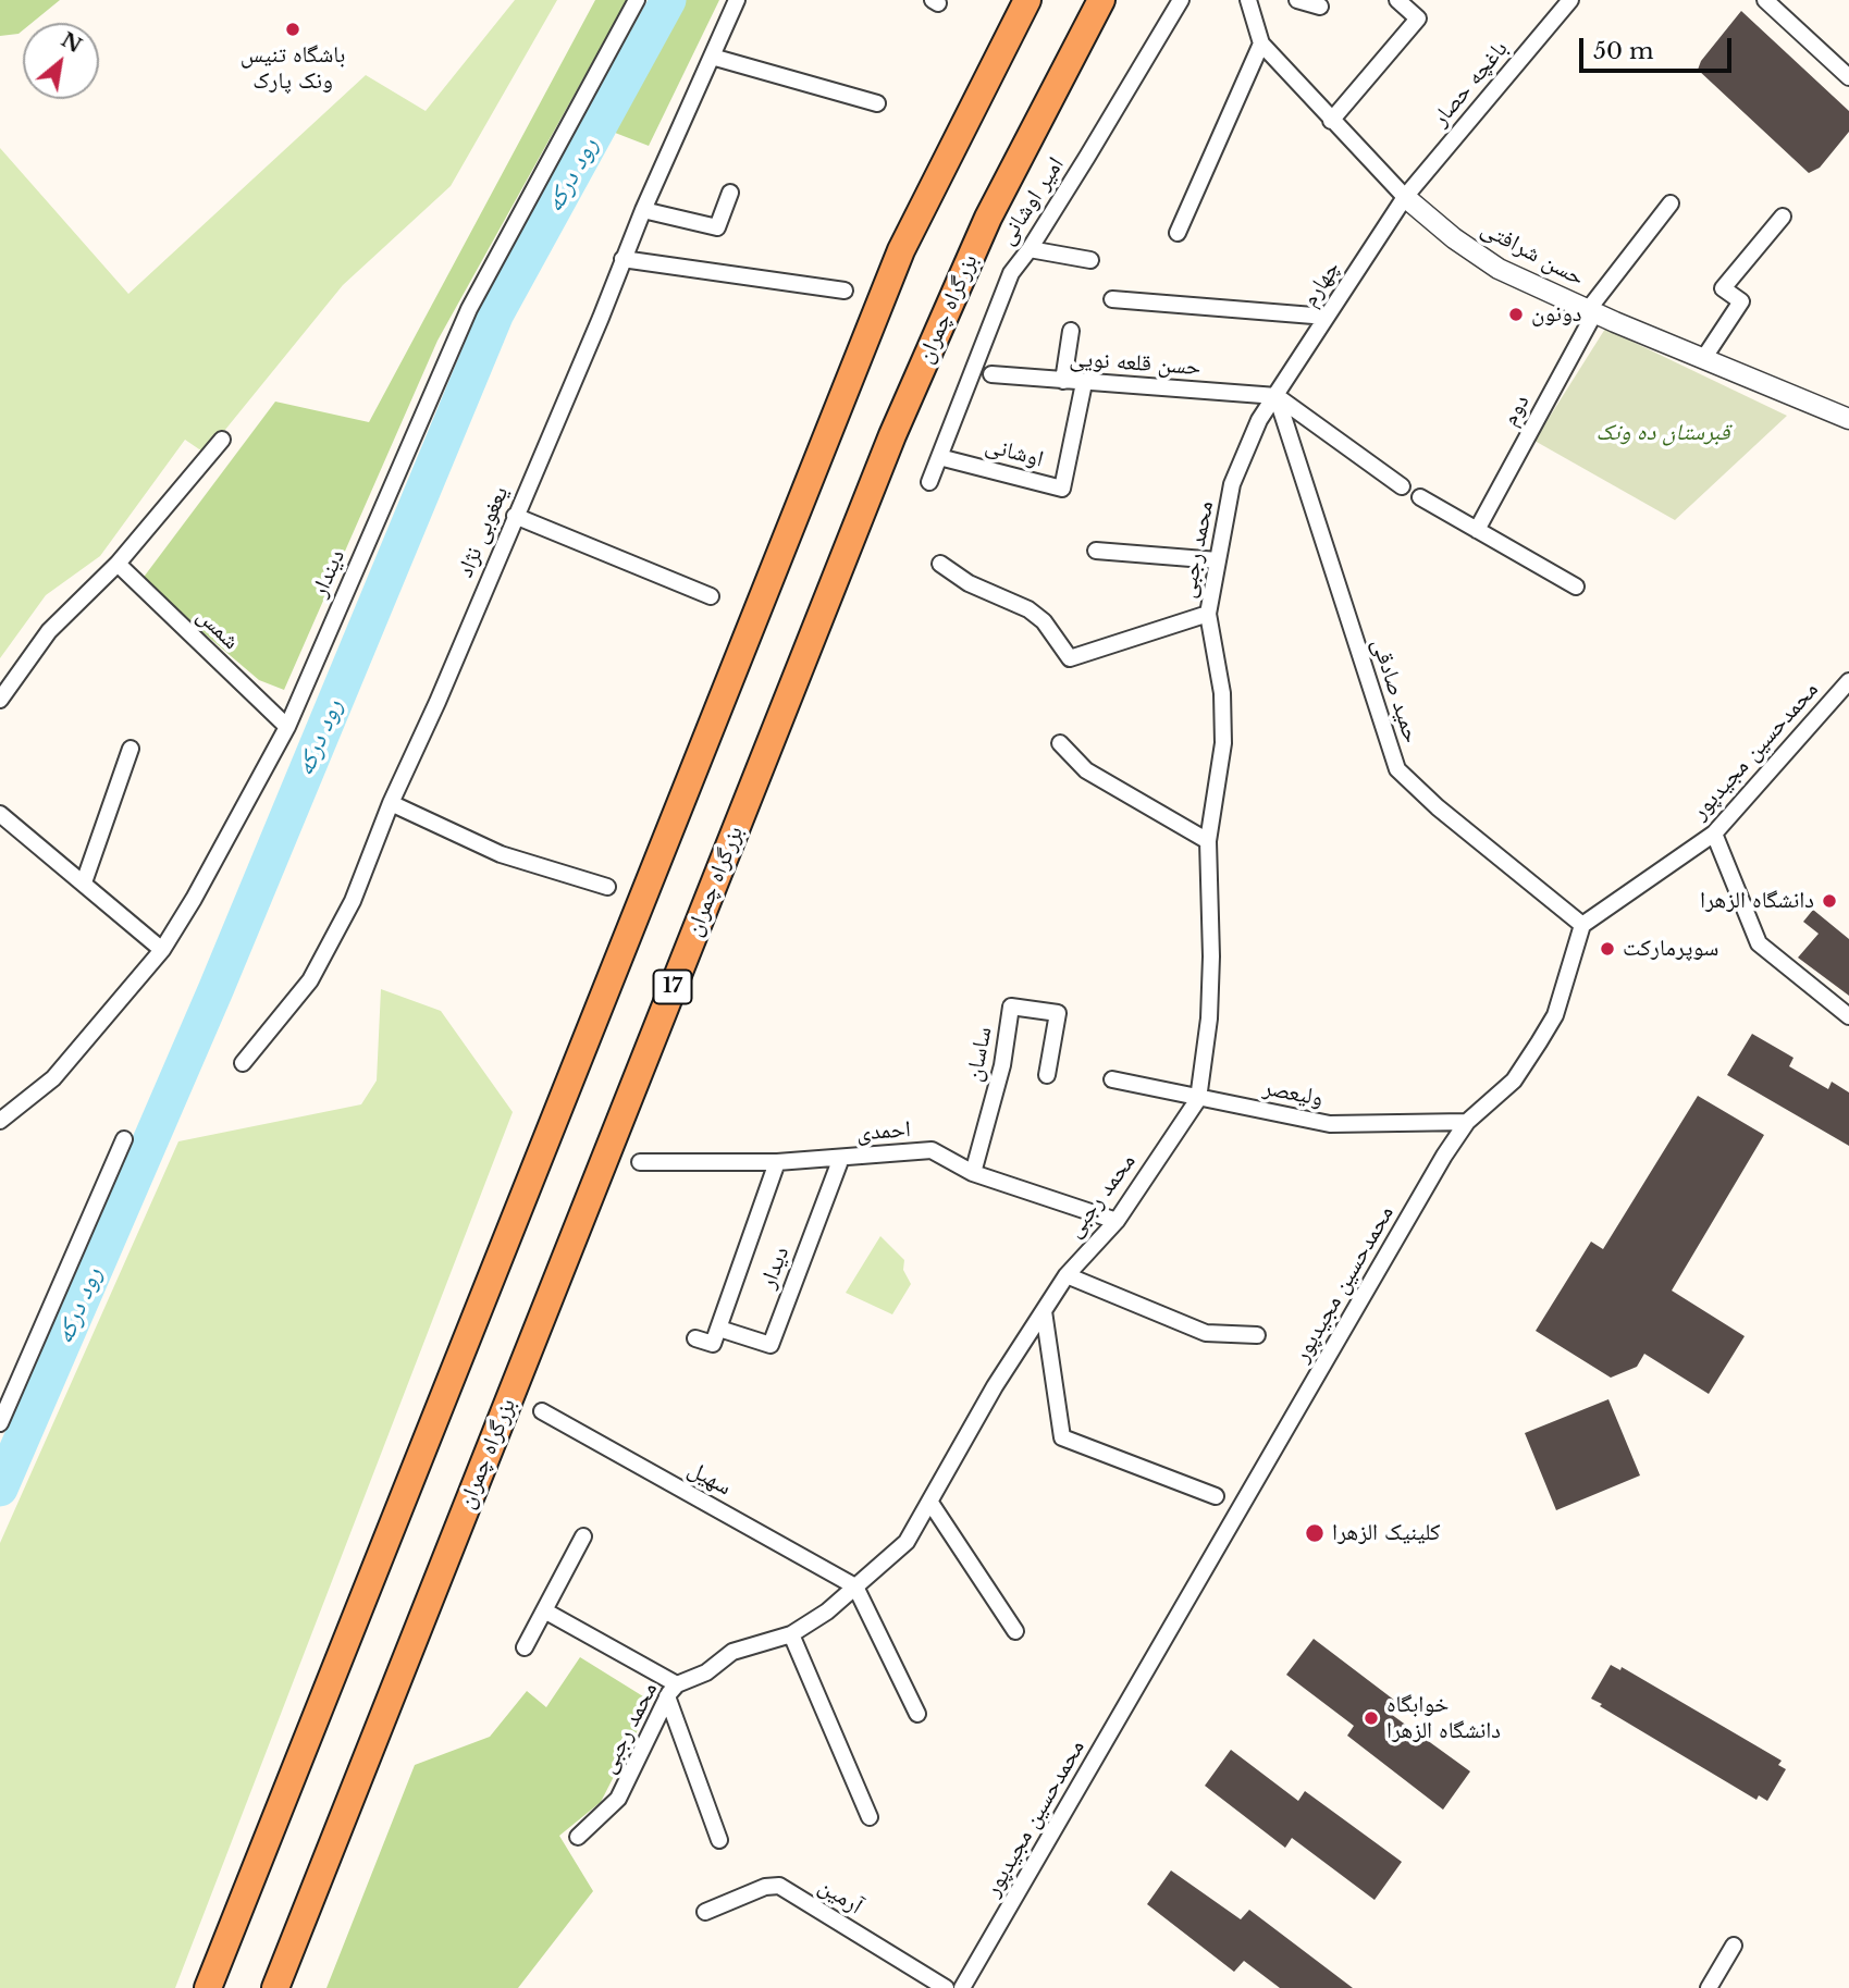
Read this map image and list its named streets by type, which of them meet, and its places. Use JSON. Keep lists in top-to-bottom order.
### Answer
{
  "streets": {
    "highway": ["بزرگراه چمران", "17"],
    "street": [
      "باغچه حصار",
      "امیر اوشانی",
      "حسن شرافتی",
      "چهارم",
      "حسن قلعه نویی",
      "دوم",
      "اوشانی",
      "یعغوبی نژاد",
      "محمد رجبی",
      "دیندار",
      "شمس",
      "حمید صادقی",
      "محمدحسین مجیدپور",
      "ساسان",
      "ولیعصر",
      "احمدی",
      "دیدار",
      "سهیل",
      "آرمین"
    ]
  },
  "crossings": [
    ["باغچه حصار", "حسن شرافتی"],
    ["باغچه حصار", "چهارم"],
    ["امیر اوشانی", "اوشانی"],
    ["حسن شرافتی", "چهارم"],
    ["حسن شرافتی", "دوم"],
    ["چهارم", "حسن قلعه نویی"],
    ["چهارم", "محمد رجبی"],
    ["چهارم", "حمید صادقی"],
    ["حسن قلعه نویی", "اوشانی"],
    ["حسن قلعه نویی", "محمد رجبی"],
    ["حسن قلعه نویی", "حمید صادقی"],
    ["محمد رجبی", "حمید صادقی"],
    ["محمد رجبی", "ولیعصر"],
    ["محمد رجبی", "احمدی"],
    ["محمد رجبی", "سهیل"],
    ["دیندار", "شمس"],
    ["حمید صادقی", "محمدحسین مجیدپور"],
    ["محمدحسین مجیدپور", "ولیعصر"],
    ["ساسان", "احمدی"],
    ["احمدی", "دیدار"]
  ],
  "water": ["رود درکه"],
  "parks": ["قبرستان ده ونک"],
  "places": [
    "باشگاه تنیس ونک پارک",
    "دونون",
    "دانشگاه الزهرا",
    "سوپرمارکت",
    "کلینیک الزهرا",
    "خوابگاه دانشگاه الزهرا"
  ],
  "scale_bar": "50 m",
  "north": "top right"
}
